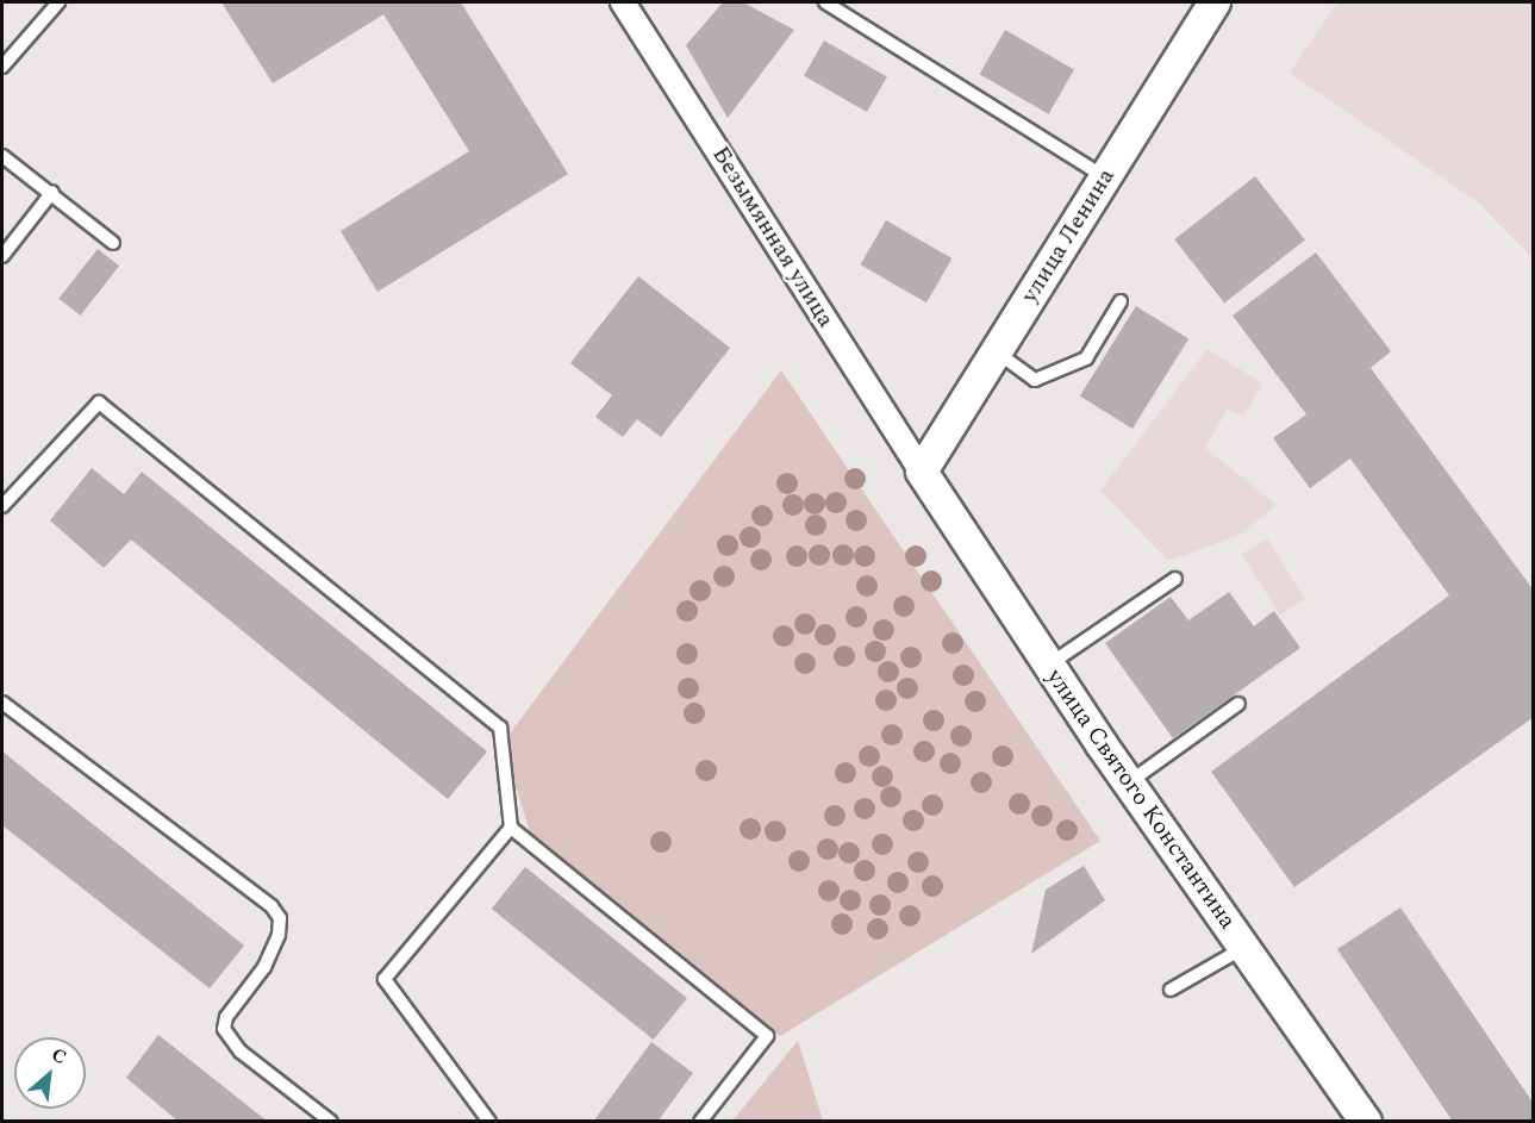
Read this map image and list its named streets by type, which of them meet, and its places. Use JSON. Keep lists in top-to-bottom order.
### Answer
{
  "streets": {
    "street": ["улица Ленина", "Безымянная улица", "улица Святого Константина"]
  },
  "crossings": [
    ["улица Ленина", "Безымянная улица"],
    ["улица Ленина", "улица Святого Константина"],
    ["Безымянная улица", "улица Святого Константина"]
  ],
  "north": "top right"
}
